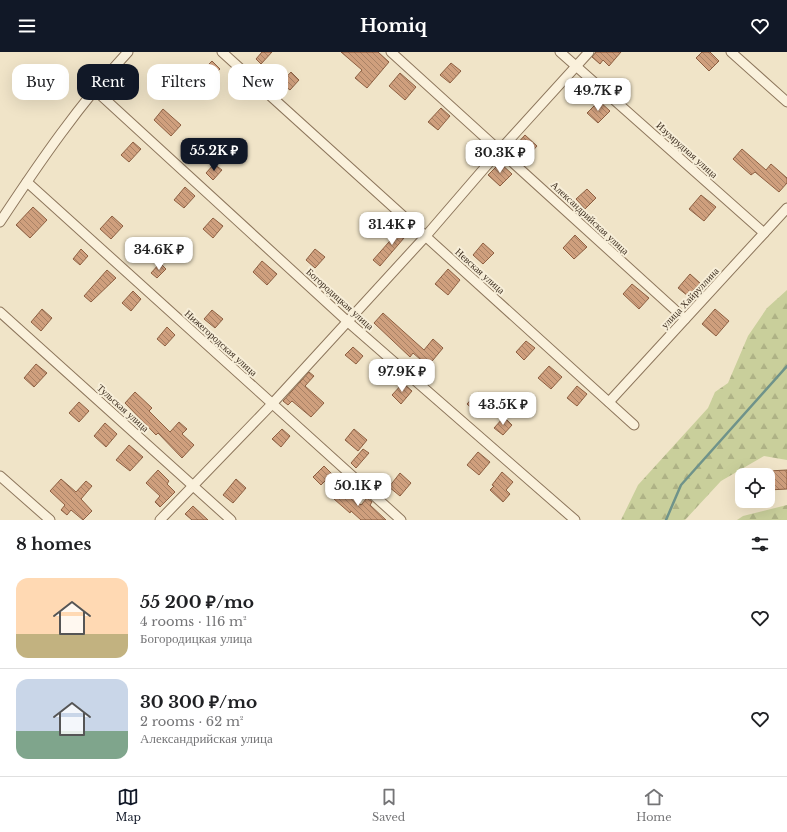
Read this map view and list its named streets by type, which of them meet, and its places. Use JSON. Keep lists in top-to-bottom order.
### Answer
{
  "streets": {
    "street": [
      "Изумрудная улица",
      "Александрийская улица",
      "Невская улица",
      "улица Хайруллина",
      "Богородицкая улица",
      "Нижегородская улица",
      "Тульская улица"
    ]
  },
  "crossings": [
    ["Изумрудная улица", "улица Хайруллина"],
    ["Александрийская улица", "улица Хайруллина"],
    ["Невская улица", "улица Хайруллина"]
  ],
  "page": {
    "header": "Homiq",
    "chip": [
      "Buy",
      "Rent",
      "Filters",
      "New"
    ],
    "price": [
      "49.7K ₽",
      "55.2K ₽",
      "30.3K ₽",
      "31.4K ₽",
      "34.6K ₽",
      "97.9K ₽",
      "43.5K ₽",
      "50.1K ₽"
    ],
    "heading": "8 homes",
    "list": [
      {
        "name": "55 200 ₽/mo",
        "note": "4 rooms · 116 m² · Богородицкая улица"
      },
      {
        "name": "30 300 ₽/mo",
        "note": "2 rooms · 62 m² · Александрийская улица"
      }
    ],
    "tabs": ["Map", "Saved", "Home"]
  }
}
